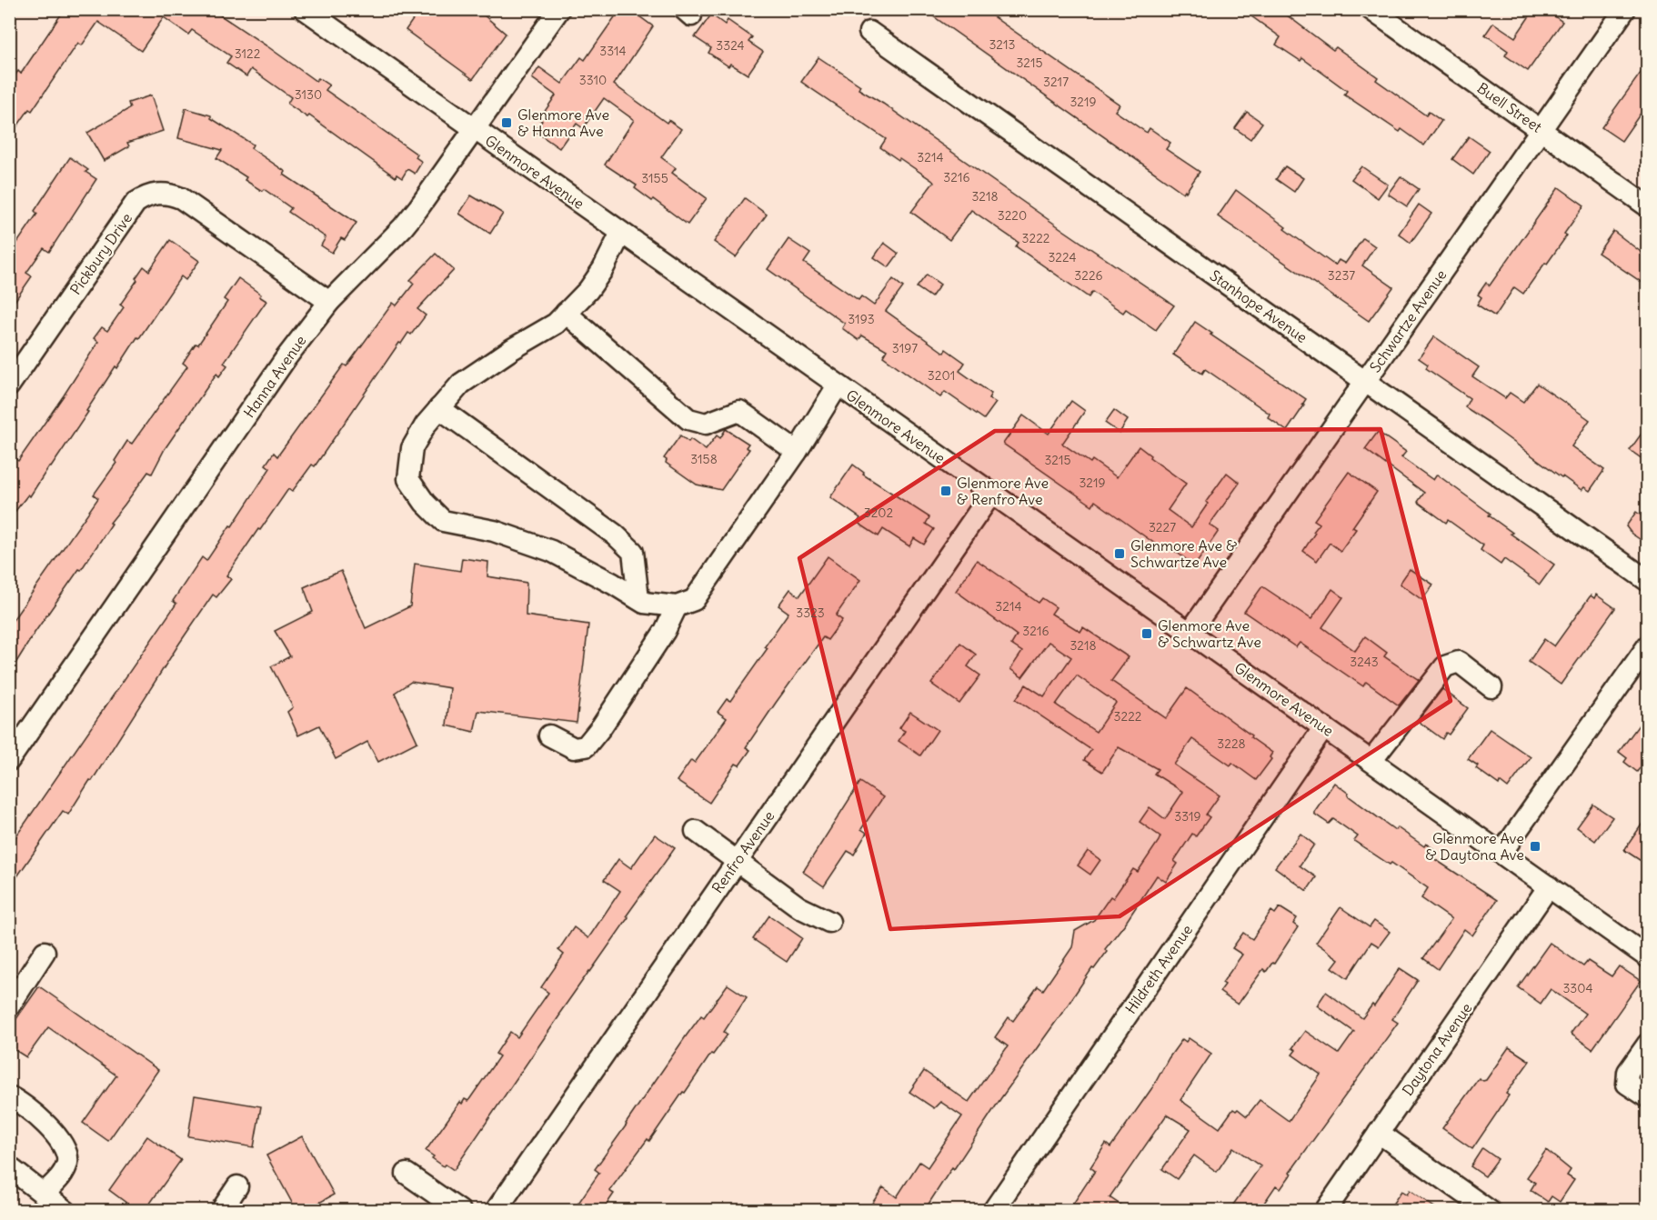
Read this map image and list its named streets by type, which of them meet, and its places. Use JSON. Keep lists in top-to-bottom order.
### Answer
{
  "streets": {
    "street": [
      "Buell Street",
      "Glenmore Avenue",
      "Pickbury Drive",
      "Stanhope Avenue",
      "Schwartze Avenue",
      "Hanna Avenue",
      "Renfro Avenue",
      "Hildreth Avenue",
      "Daytona Avenue"
    ]
  },
  "crossings": [
    ["Buell Street", "Schwartze Avenue"],
    ["Glenmore Avenue", "Schwartze Avenue"],
    ["Glenmore Avenue", "Hanna Avenue"],
    ["Glenmore Avenue", "Renfro Avenue"],
    ["Glenmore Avenue", "Hildreth Avenue"],
    ["Glenmore Avenue", "Daytona Avenue"],
    ["Pickbury Drive", "Hanna Avenue"],
    ["Stanhope Avenue", "Schwartze Avenue"]
  ],
  "places": {
    "transit": [
      "Glenmore Ave & Hanna Ave",
      "Glenmore Ave & Renfro Ave",
      "Glenmore Ave & Schwartze Ave",
      "Glenmore Ave & Schwartz Ave",
      "Glenmore Ave & Daytona Ave"
    ]
  },
  "house_numbers": [
    "3213",
    "3324",
    "3314",
    "3122",
    "3215",
    "3310",
    "3217",
    "3130",
    "3219",
    "3214",
    "3216",
    "3155",
    "3218",
    "3220",
    "3222",
    "3224",
    "3226",
    "3237",
    "3193",
    "3197",
    "3201",
    "3158",
    "3215",
    "3219",
    "3202",
    "3227",
    "3214",
    "3323",
    "3216",
    "3218",
    "3243",
    "3222",
    "3228",
    "3319",
    "3304"
  ]
}
